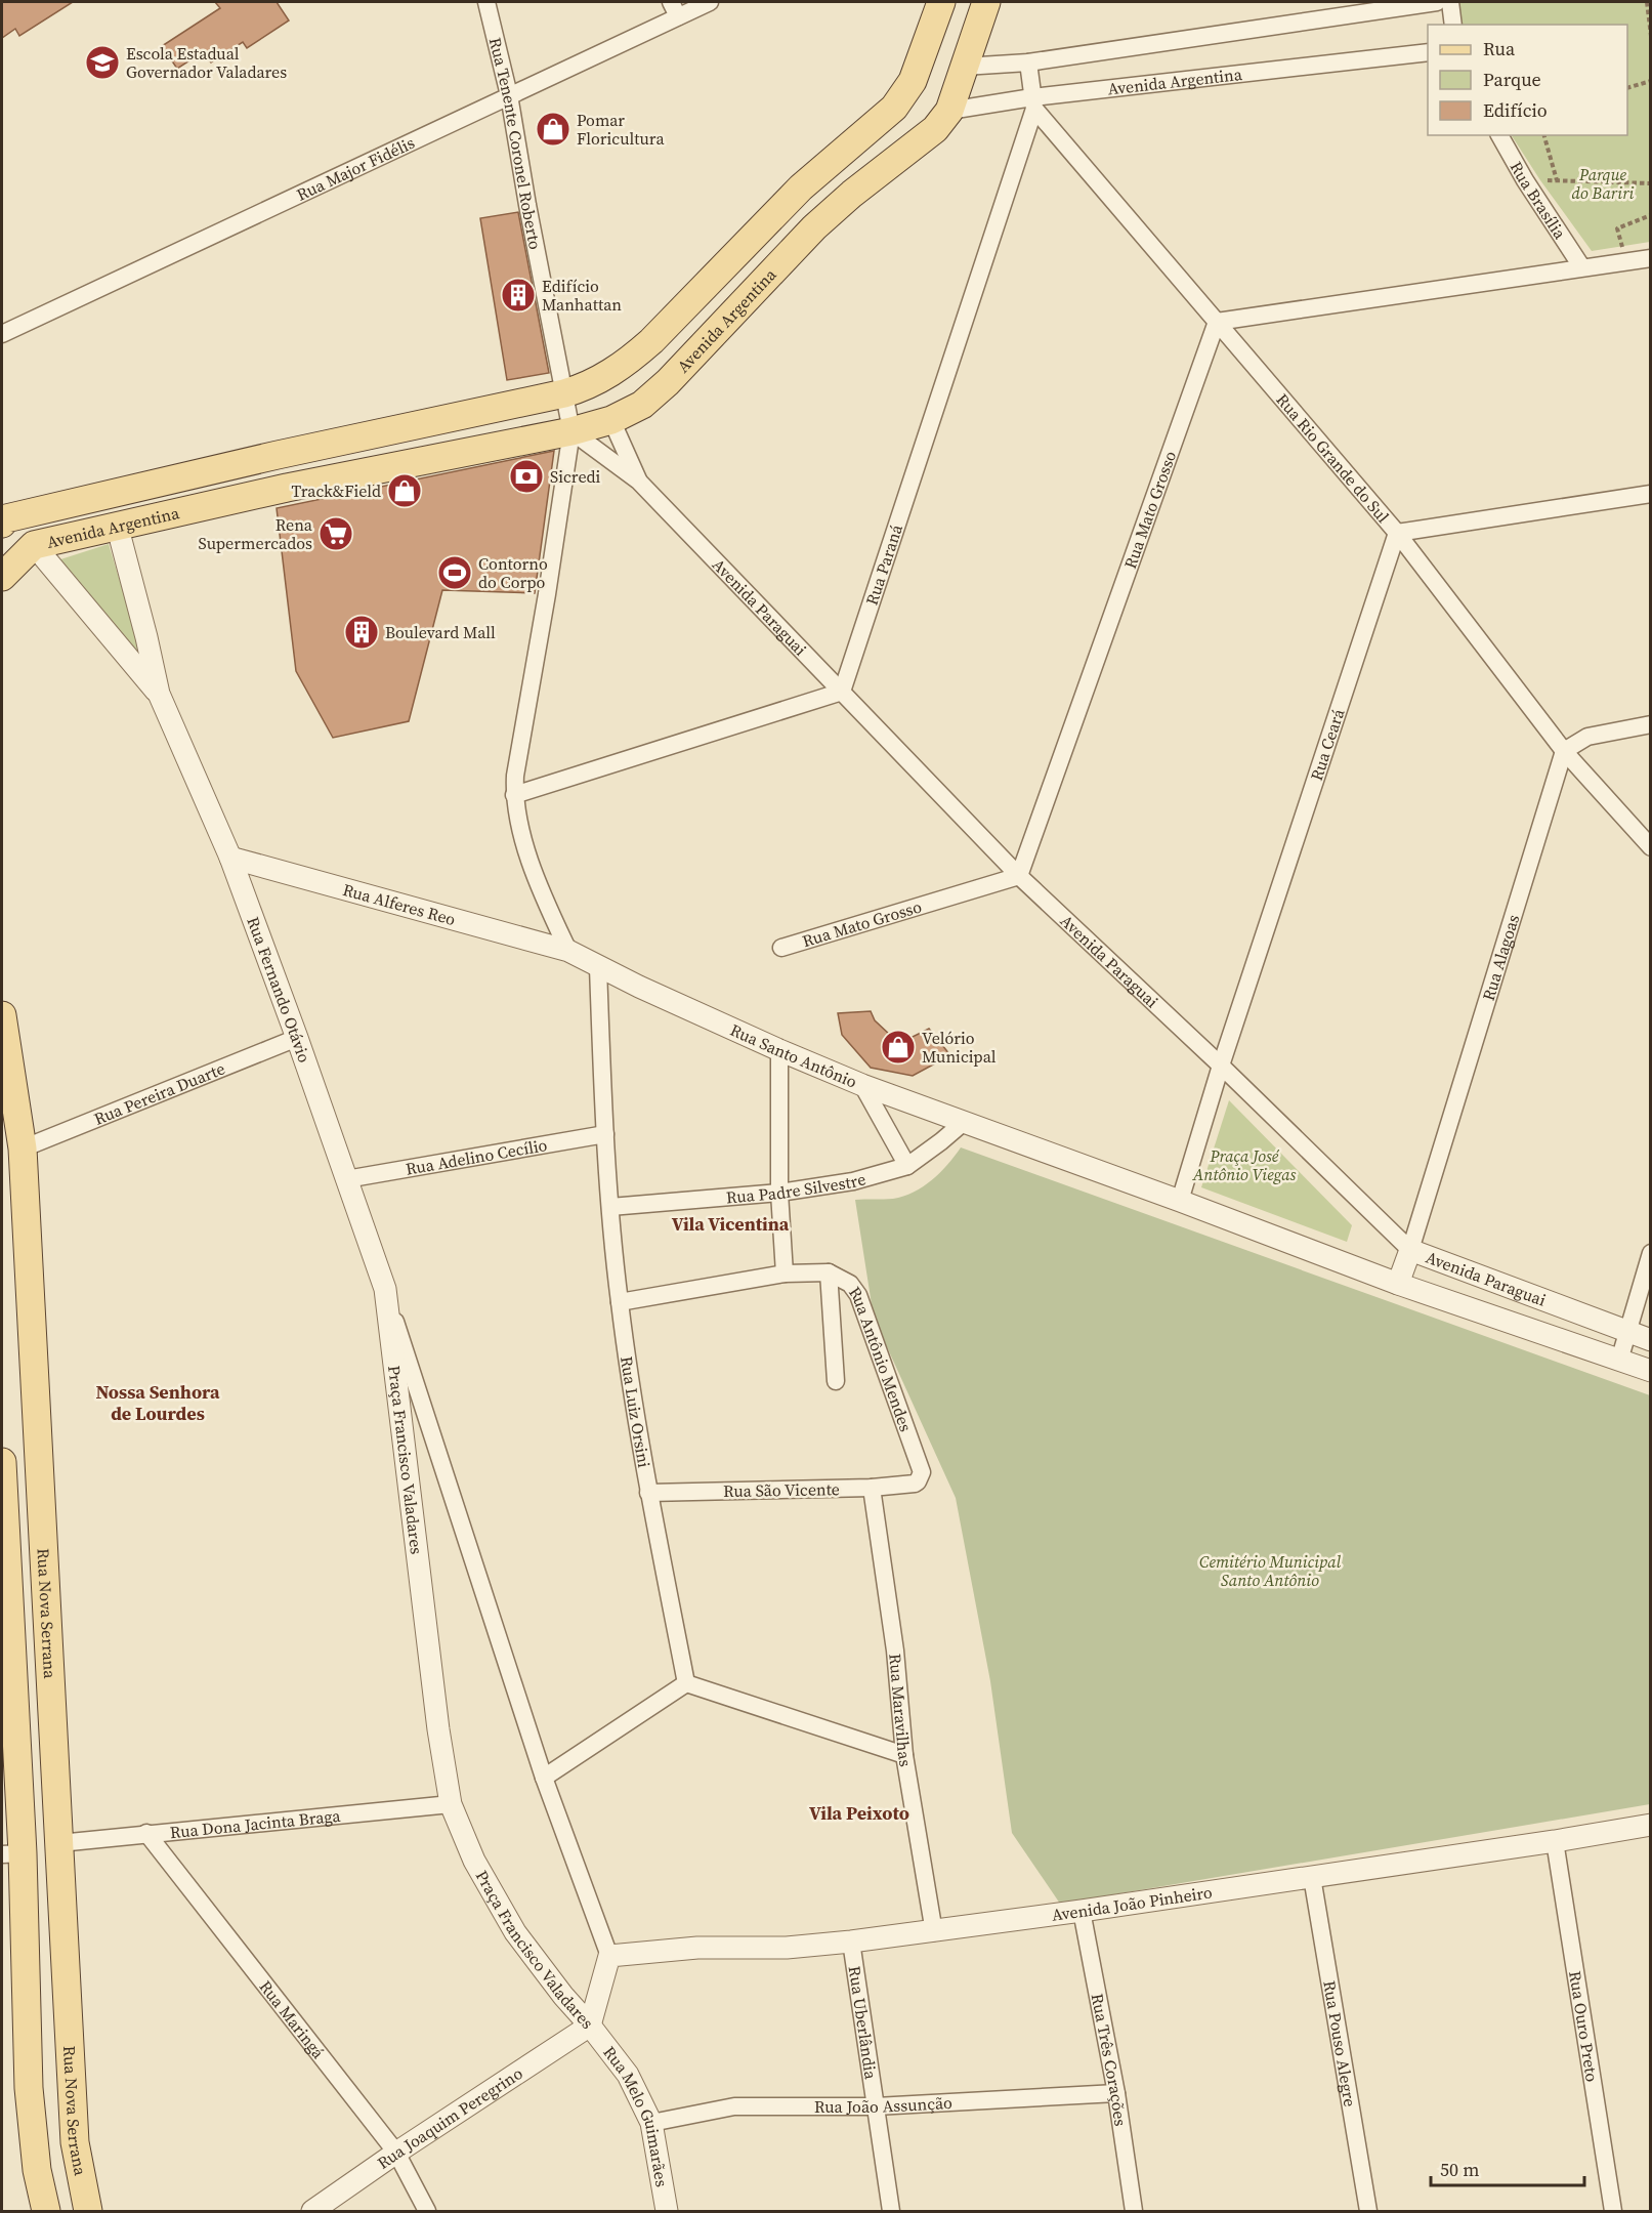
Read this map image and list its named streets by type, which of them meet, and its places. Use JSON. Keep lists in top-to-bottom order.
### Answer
{
  "streets": {
    "main road": ["Avenida Argentina", "Rua Nova Serrana"],
    "street": [
      "Rua Tenente Coronel Roberto",
      "Rua Major Fidélis",
      "Rua Brasília",
      "Rua Rio Grande do Sul",
      "Rua Mato Grosso",
      "Rua Paraná",
      "Avenida Paraguai",
      "Rua Ceará",
      "Rua Alferes Reo",
      "Rua Alagoas",
      "Rua Fernando Otávio",
      "Rua Santo Antônio",
      "Rua Pereira Duarte",
      "Rua Adelino Cecílio",
      "Rua Padre Silvestre",
      "Rua Antônio Mendes",
      "Rua Luiz Orsini",
      "Praça Francisco Valadares",
      "Rua São Vicente",
      "Rua Maravilhas",
      "Rua Dona Jacinta Braga",
      "Avenida João Pinheiro",
      "Rua Maringá",
      "Rua Uberlândia",
      "Rua Ouro Preto",
      "Rua Pouso Alegre",
      "Rua Três Corações",
      "Rua João Assunção",
      "Rua Melo Guimarães",
      "Rua Joaquim Peregrino"
    ]
  },
  "crossings": [
    ["Avenida Argentina", "Rua Tenente Coronel Roberto"],
    ["Avenida Argentina", "Rua Rio Grande do Sul"],
    ["Avenida Argentina", "Rua Paraná"],
    ["Avenida Argentina", "Avenida Paraguai"],
    ["Rua Tenente Coronel Roberto", "Rua Major Fidélis"],
    ["Rua Tenente Coronel Roberto", "Avenida Paraguai"],
    ["Rua Rio Grande do Sul", "Rua Mato Grosso"],
    ["Rua Rio Grande do Sul", "Rua Paraná"],
    ["Rua Rio Grande do Sul", "Rua Ceará"],
    ["Rua Rio Grande do Sul", "Rua Alagoas"],
    ["Rua Mato Grosso", "Avenida Paraguai"],
    ["Rua Paraná", "Avenida Paraguai"],
    ["Avenida Paraguai", "Rua Ceará"],
    ["Avenida Paraguai", "Rua Alagoas"],
    ["Rua Ceará", "Rua Santo Antônio"],
    ["Rua Alferes Reo", "Rua Fernando Otávio"],
    ["Rua Alferes Reo", "Rua Santo Antônio"],
    ["Rua Fernando Otávio", "Rua Pereira Duarte"],
    ["Rua Fernando Otávio", "Rua Adelino Cecílio"],
    ["Rua Fernando Otávio", "Praça Francisco Valadares"],
    ["Rua Santo Antônio", "Rua Padre Silvestre"],
    ["Rua Santo Antônio", "Rua Luiz Orsini"],
    ["Rua Pereira Duarte", "Rua Nova Serrana"],
    ["Rua Adelino Cecílio", "Rua Luiz Orsini"],
    ["Rua Padre Silvestre", "Rua Luiz Orsini"],
    ["Rua Antônio Mendes", "Rua São Vicente"],
    ["Rua Luiz Orsini", "Rua São Vicente"],
    ["Praça Francisco Valadares", "Rua Dona Jacinta Braga"],
    ["Praça Francisco Valadares", "Avenida João Pinheiro"],
    ["Praça Francisco Valadares", "Rua Melo Guimarães"],
    ["Praça Francisco Valadares", "Rua Joaquim Peregrino"],
    ["Rua São Vicente", "Rua Maravilhas"],
    ["Rua Nova Serrana", "Rua Dona Jacinta Braga"],
    ["Rua Maravilhas", "Avenida João Pinheiro"],
    ["Rua Dona Jacinta Braga", "Rua Maringá"],
    ["Avenida João Pinheiro", "Rua Uberlândia"],
    ["Avenida João Pinheiro", "Rua Ouro Preto"],
    ["Avenida João Pinheiro", "Rua Pouso Alegre"],
    ["Avenida João Pinheiro", "Rua Três Corações"],
    ["Rua Maringá", "Rua Joaquim Peregrino"],
    ["Rua Uberlândia", "Rua João Assunção"],
    ["Rua Três Corações", "Rua João Assunção"],
    ["Rua João Assunção", "Rua Melo Guimarães"],
    ["Rua Melo Guimarães", "Rua Joaquim Peregrino"]
  ],
  "districts": ["Vila Vicentina", "Nossa Senhora de Lourdes", "Vila Peixoto"],
  "parks": ["Parque do Bariri", "Praça José Antônio Viegas", "Cemitério Municipal Santo Antônio"],
  "places": {
    "school or university": ["Escola Estadual Governador Valadares"],
    "shop": ["Pomar Floricultura", "Track&Field", "Velório Municipal"],
    "building": ["Edifício Manhattan", "Boulevard Mall"],
    "bank": ["Sicredi"],
    "supermarket": ["Rena Supermercados"],
    "sports": ["Contorno do Corpo"]
  },
  "legend": ["Rua", "Parque", "Edifício"],
  "scale_bar": "50 m"
}
